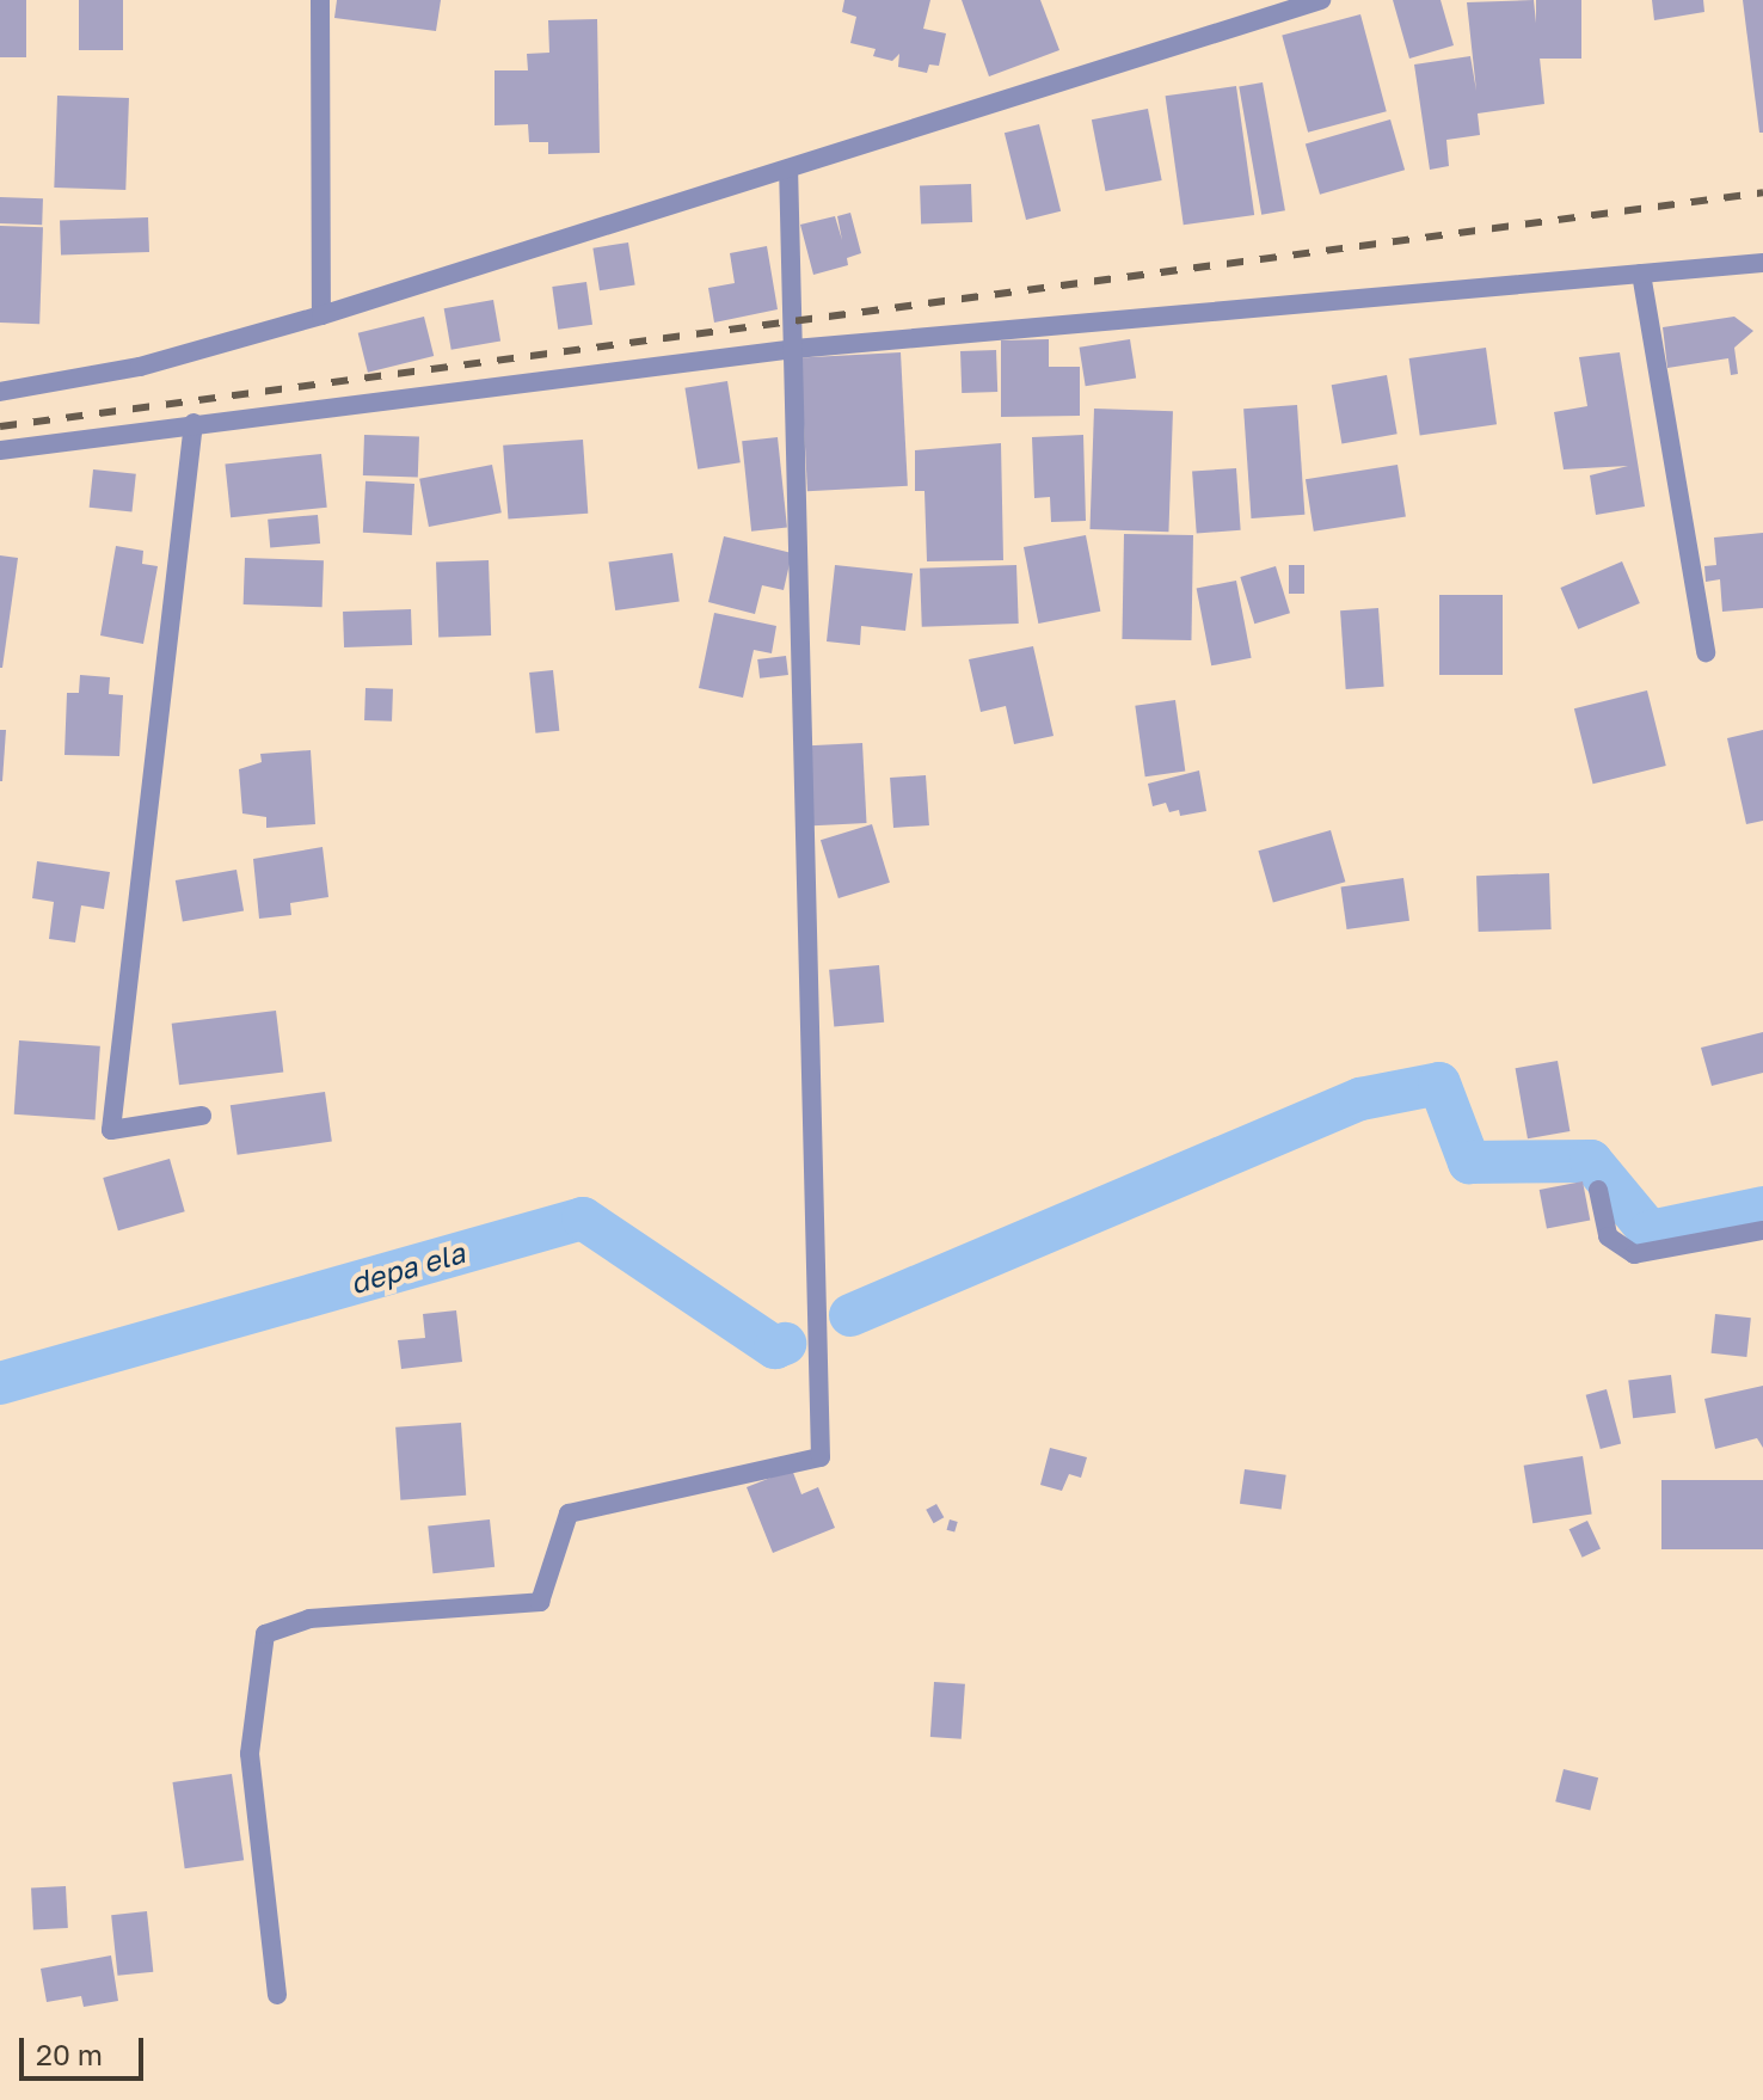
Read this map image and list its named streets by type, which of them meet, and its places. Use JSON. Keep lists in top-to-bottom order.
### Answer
{
  "water": ["depa ela"],
  "scale_bar": "20 m"
}
